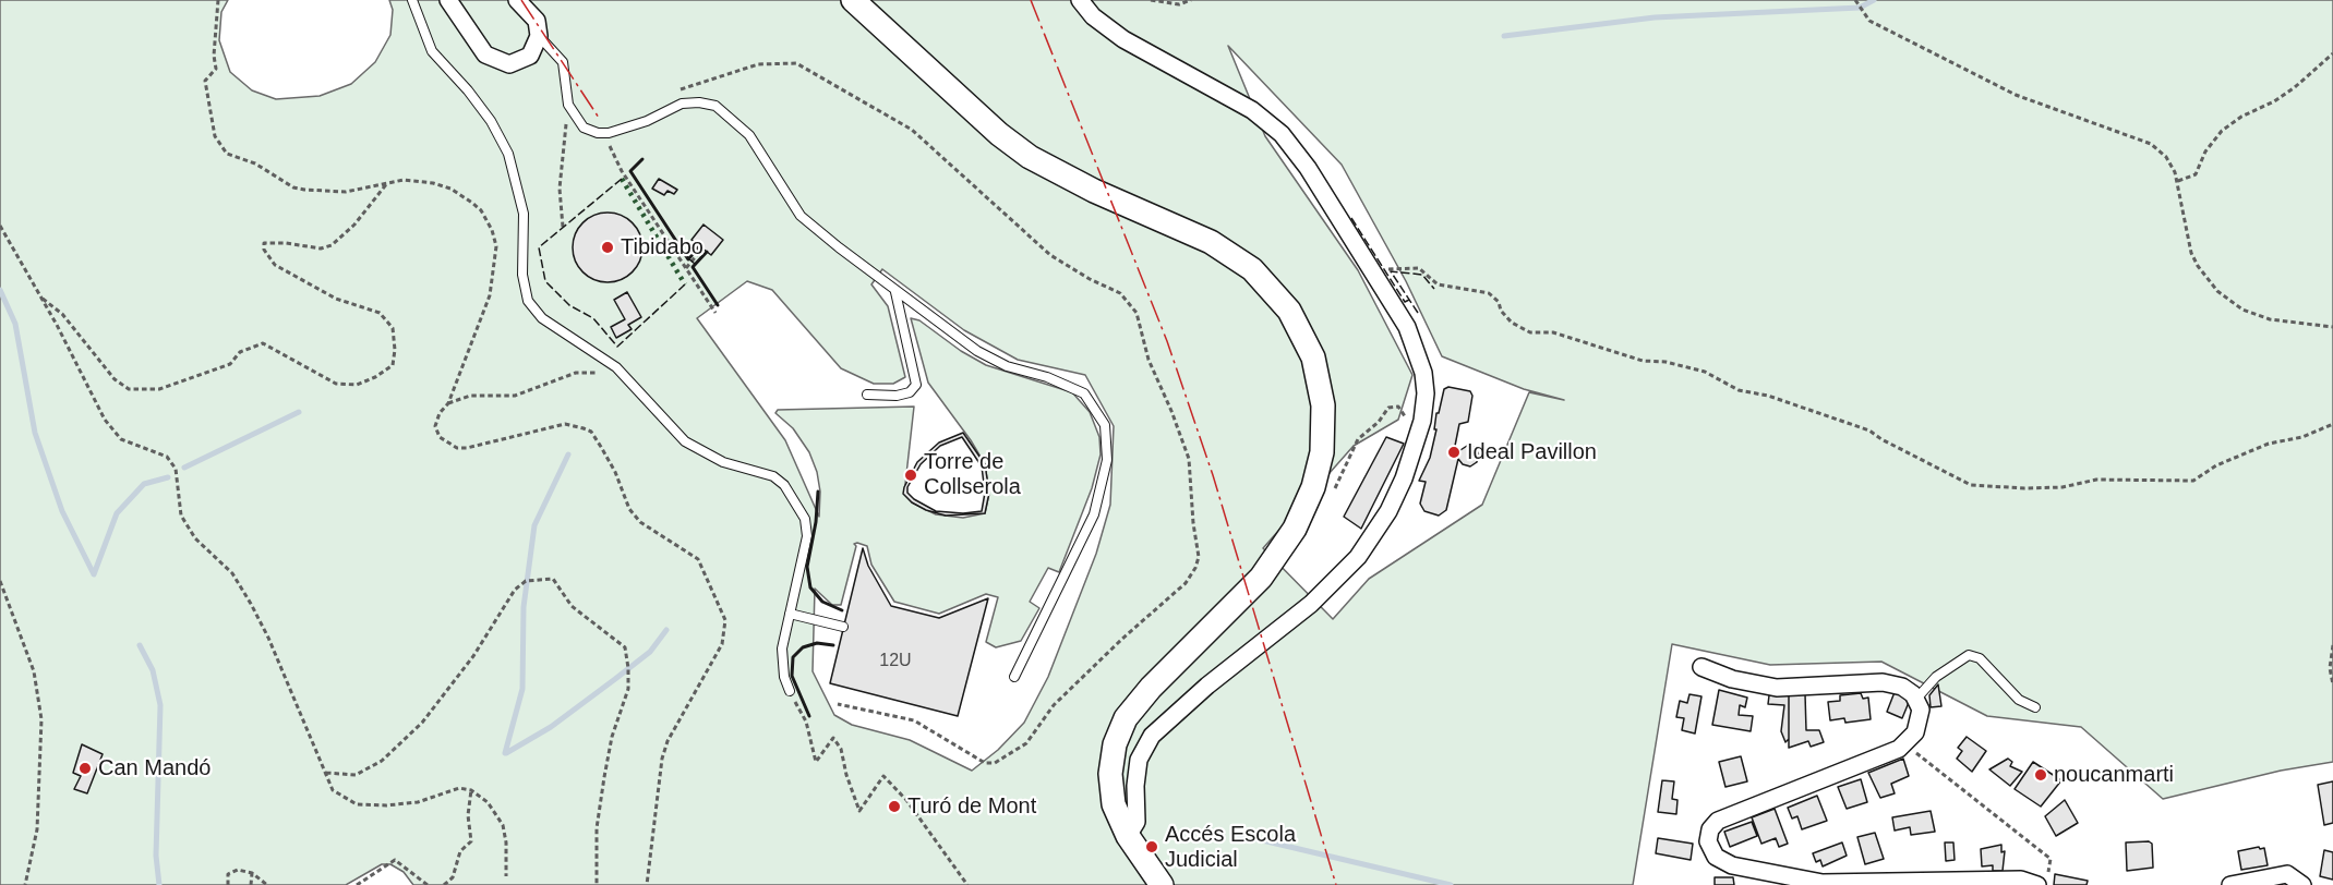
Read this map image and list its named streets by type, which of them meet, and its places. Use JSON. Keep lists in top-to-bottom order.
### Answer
{
  "places": [
    "Tibidabo",
    "Ideal Pavillon",
    "Torre de Collserola",
    "Can Mandó",
    "noucanmarti",
    "Turó de Mont",
    "Accés Escola Judicial"
  ],
  "house_numbers": ["12U"]
}
